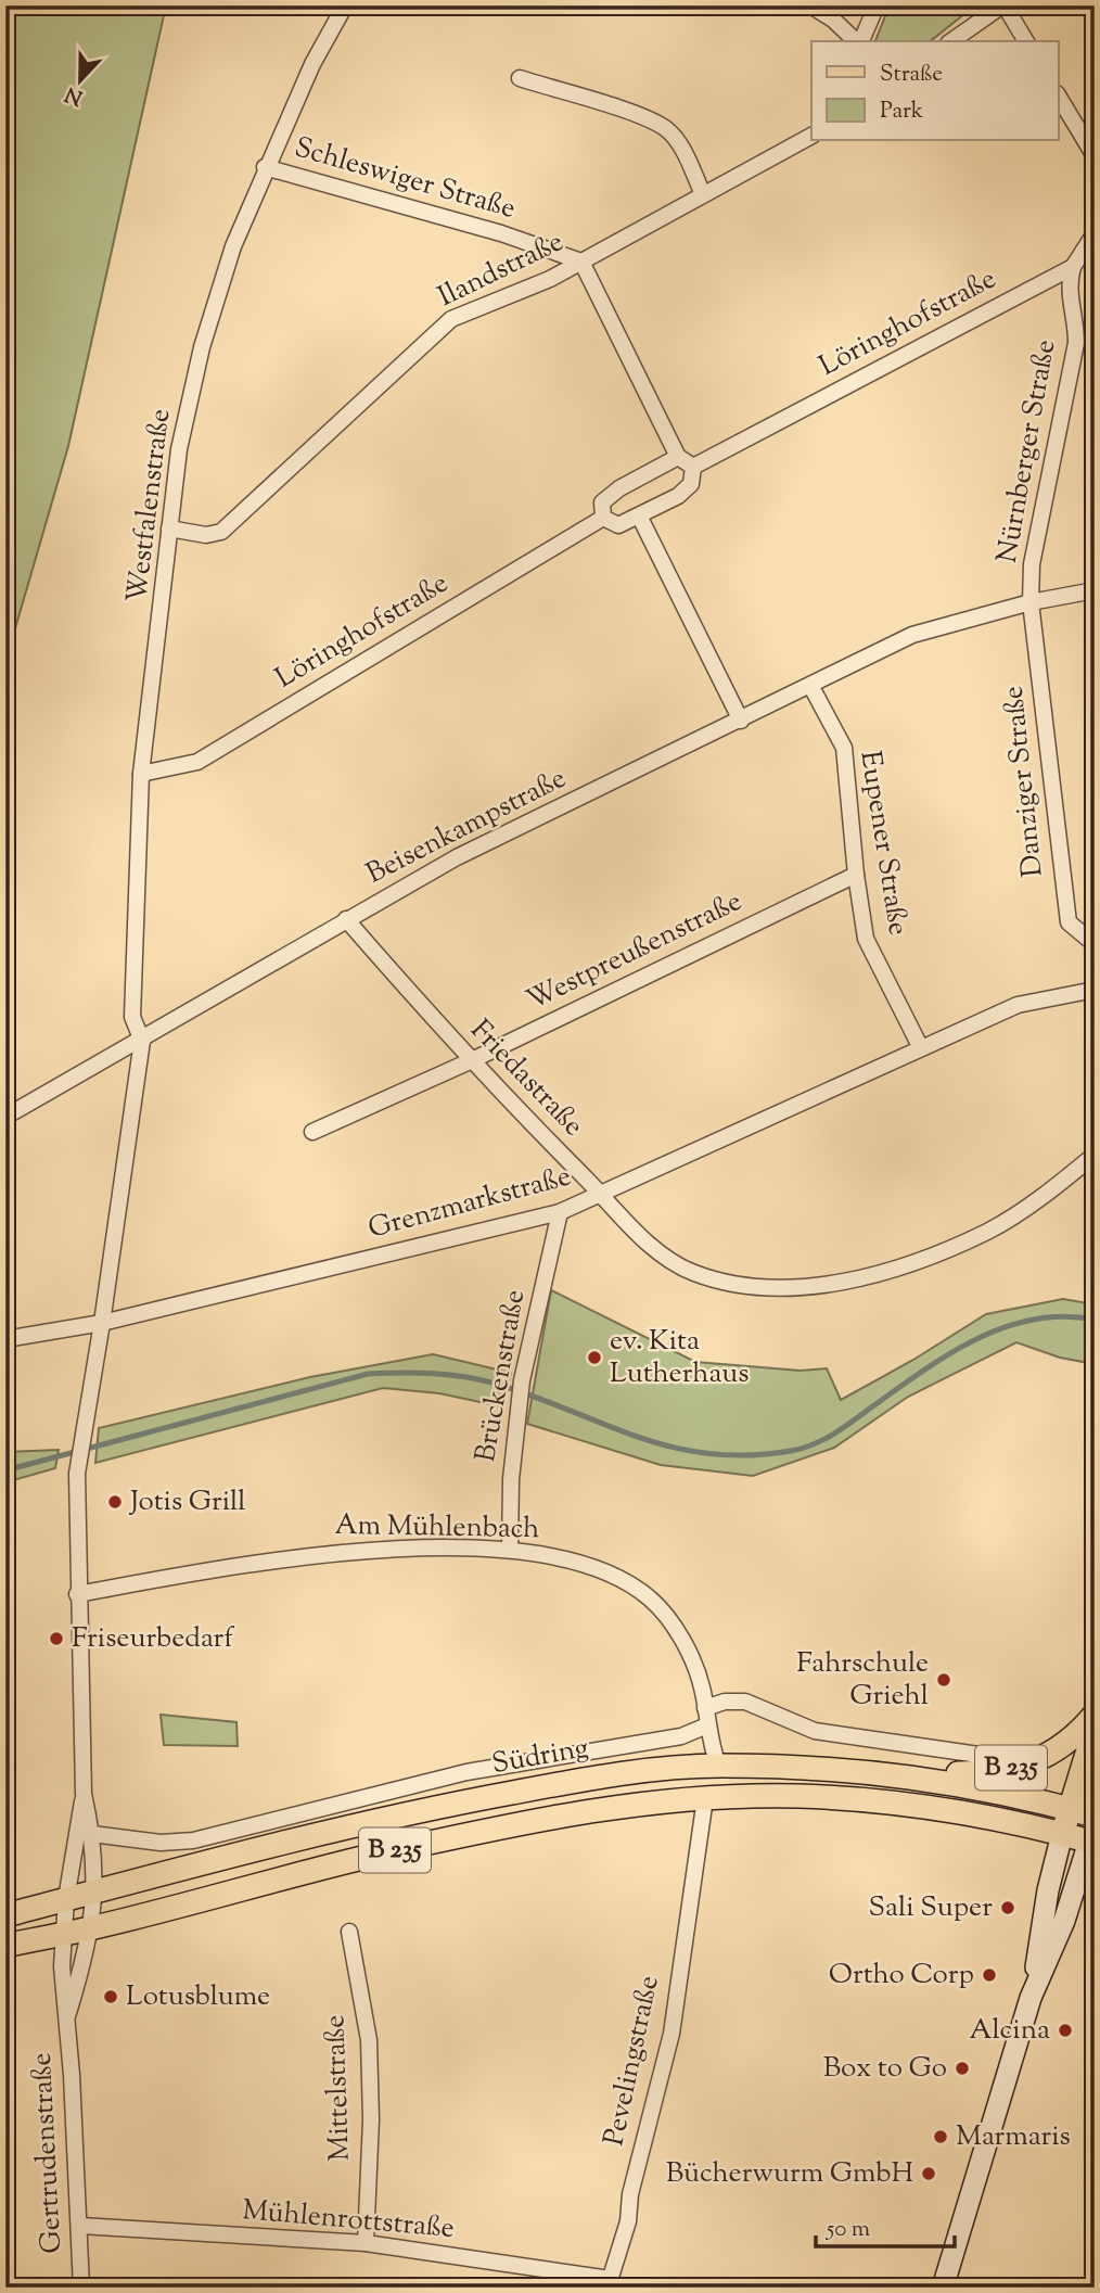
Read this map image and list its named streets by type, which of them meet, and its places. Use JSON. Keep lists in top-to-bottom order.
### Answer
{
  "streets": {
    "main road": ["Südring", "B 235"],
    "street": [
      "Schleswiger Straße",
      "Ilandstraße",
      "Löringhofstraße",
      "Nürnberger Straße",
      "Westfalenstraße",
      "Danziger Straße",
      "Beisenkampstraße",
      "Eupener Straße",
      "Westpreußenstraße",
      "Friedastraße",
      "Grenzmarkstraße",
      "Brückenstraße",
      "Am Mühlenbach",
      "Pevelingstraße",
      "Mittelstraße",
      "Gertrudenstraße",
      "Mühlenrottstraße"
    ]
  },
  "crossings": [
    ["Schleswiger Straße", "Ilandstraße"],
    ["Schleswiger Straße", "Westfalenstraße"],
    ["Ilandstraße", "Westfalenstraße"],
    ["Löringhofstraße", "Nürnberger Straße"],
    ["Löringhofstraße", "Westfalenstraße"],
    ["Nürnberger Straße", "Danziger Straße"],
    ["Nürnberger Straße", "Beisenkampstraße"],
    ["Westfalenstraße", "Beisenkampstraße"],
    ["Danziger Straße", "Beisenkampstraße"],
    ["Beisenkampstraße", "Eupener Straße"],
    ["Beisenkampstraße", "Friedastraße"],
    ["Eupener Straße", "Westpreußenstraße"],
    ["Eupener Straße", "Grenzmarkstraße"],
    ["Westpreußenstraße", "Friedastraße"],
    ["Friedastraße", "Grenzmarkstraße"],
    ["Grenzmarkstraße", "Brückenstraße"],
    ["Grenzmarkstraße", "Gertrudenstraße"],
    ["Brückenstraße", "Am Mühlenbach"],
    ["Am Mühlenbach", "Südring"],
    ["Am Mühlenbach", "Gertrudenstraße"],
    ["Südring", "B 235"],
    ["Südring", "Gertrudenstraße"],
    ["B 235", "Pevelingstraße"],
    ["B 235", "Gertrudenstraße"],
    ["Pevelingstraße", "Mühlenrottstraße"],
    ["Mittelstraße", "Mühlenrottstraße"],
    ["Gertrudenstraße", "Mühlenrottstraße"]
  ],
  "places": [
    "ev. Kita Lutherhaus",
    "Jotis Grill",
    "Friseurbedarf",
    "Fahrschule Griehl",
    "Sali Super",
    "Ortho Corp",
    "Lotusblume",
    "Alcina",
    "Box to Go",
    "Marmaris",
    "Bücherwurm GmbH"
  ],
  "legend": ["Straße", "Park"],
  "scale_bar": "50 m",
  "north": "bottom"
}
